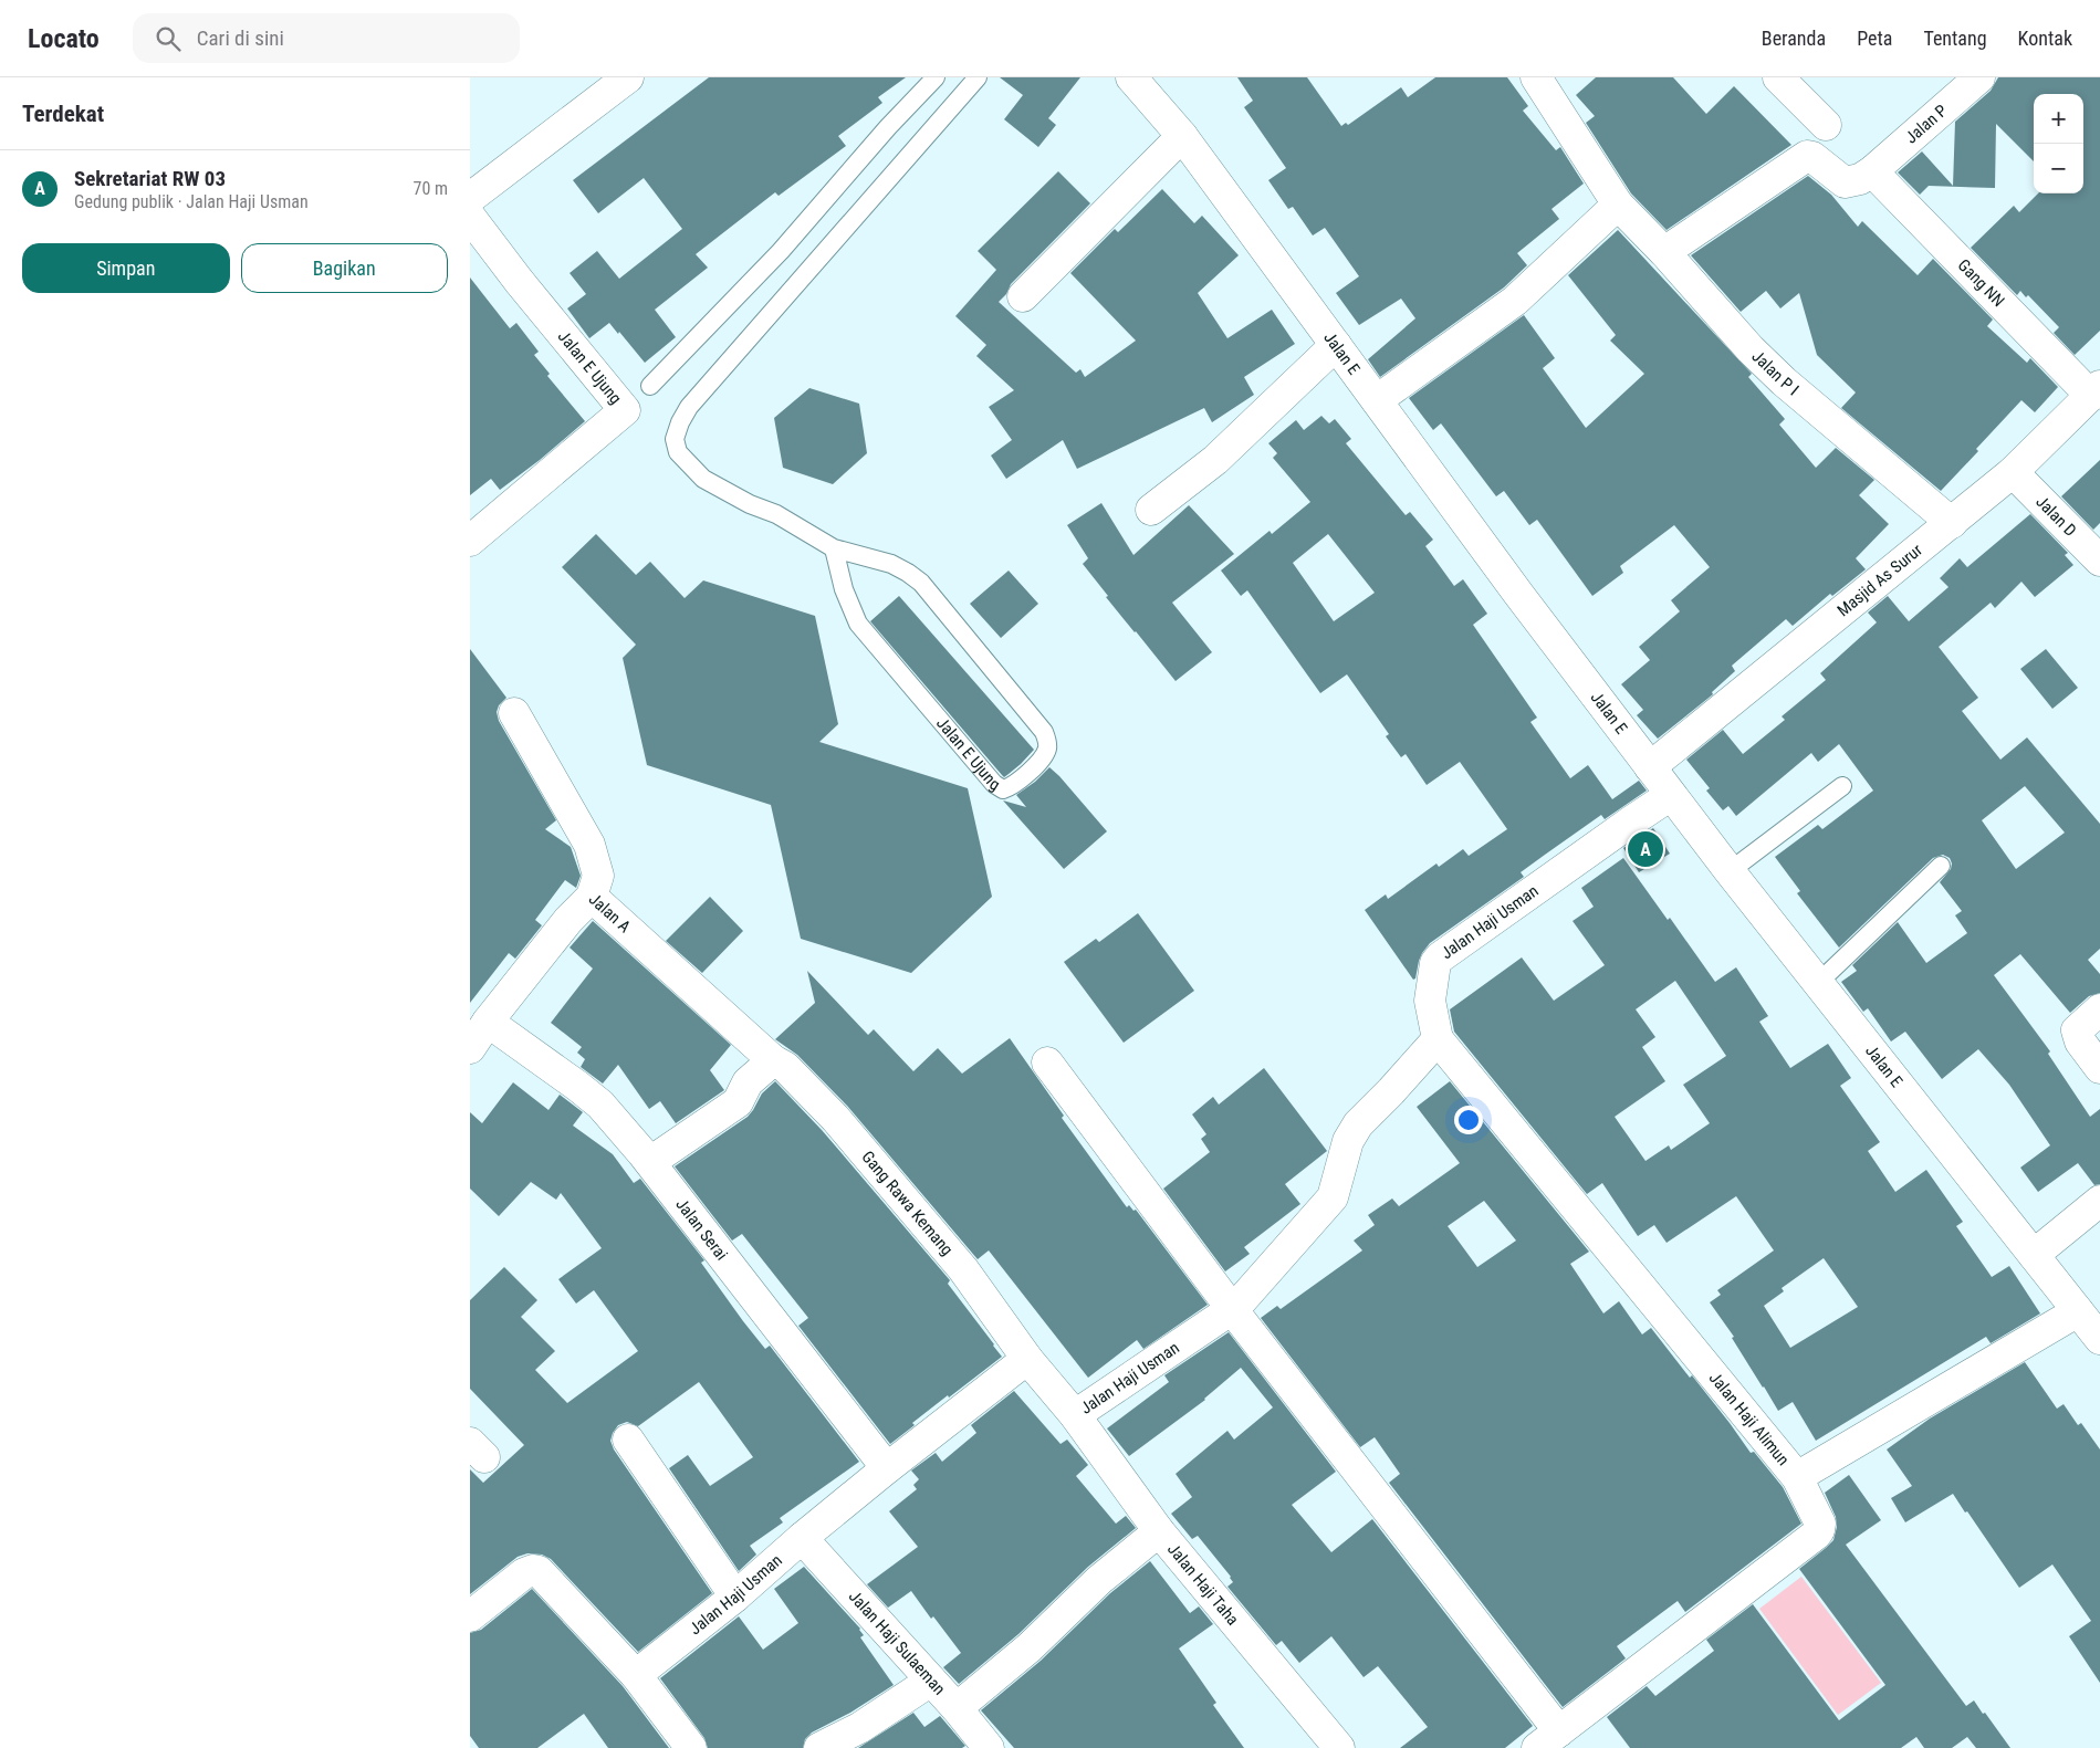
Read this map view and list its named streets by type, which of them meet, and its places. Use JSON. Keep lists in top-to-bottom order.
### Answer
{
  "streets": {
    "street": [
      "Jalan P",
      "Gang NN",
      "Jalan E",
      "Jalan E Ujung",
      "Jalan P I",
      "Jalan D",
      "Masjid As Surur",
      "Jalan A",
      "Jalan Haji Usman",
      "Gang Rawa Kemang",
      "Jalan Serai",
      "Jalan Haji Alimun",
      "Jalan Haji Taha",
      "Jalan Haji Sulaeman"
    ]
  },
  "crossings": [
    ["Jalan P", "Gang NN"],
    ["Jalan P", "Jalan P I"],
    ["Gang NN", "Masjid As Surur"],
    ["Jalan E", "Masjid As Surur"],
    ["Jalan E", "Jalan Haji Usman"],
    ["Jalan P I", "Masjid As Surur"],
    ["Jalan D", "Masjid As Surur"],
    ["Jalan A", "Gang Rawa Kemang"],
    ["Jalan A", "Jalan Serai"],
    ["Jalan Haji Usman", "Gang Rawa Kemang"],
    ["Jalan Haji Usman", "Jalan Serai"],
    ["Jalan Haji Usman", "Jalan Haji Alimun"],
    ["Jalan Haji Usman", "Jalan Haji Taha"],
    ["Jalan Haji Usman", "Jalan Haji Sulaeman"]
  ],
  "page": {
    "header": "Locato",
    "search": "Cari di sini",
    "nav": [
      "Beranda",
      "Peta",
      "Tentang",
      "Kontak"
    ],
    "heading": "Terdekat",
    "map_buttons": ["+", "−"],
    "list": [
      {
        "mark": "A",
        "name": "Sekretariat RW 03",
        "note": "Gedung publik · Jalan Haji Usman",
        "value": "70 m"
      }
    ],
    "buttons": ["Simpan", "Bagikan"],
    "pins": "A"
  }
}
